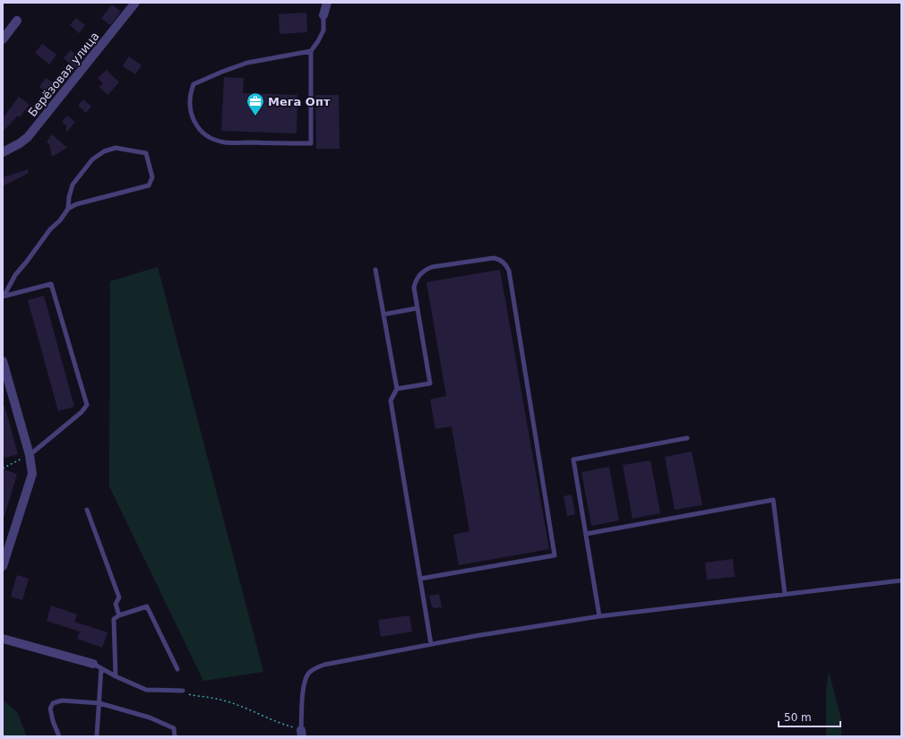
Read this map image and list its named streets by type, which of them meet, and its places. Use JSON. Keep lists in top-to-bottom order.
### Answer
{
  "streets": {
    "street": ["Берёзовая улица"]
  },
  "places": {
    "office": ["Мега Опт"]
  },
  "scale_bar": "50 m"
}
